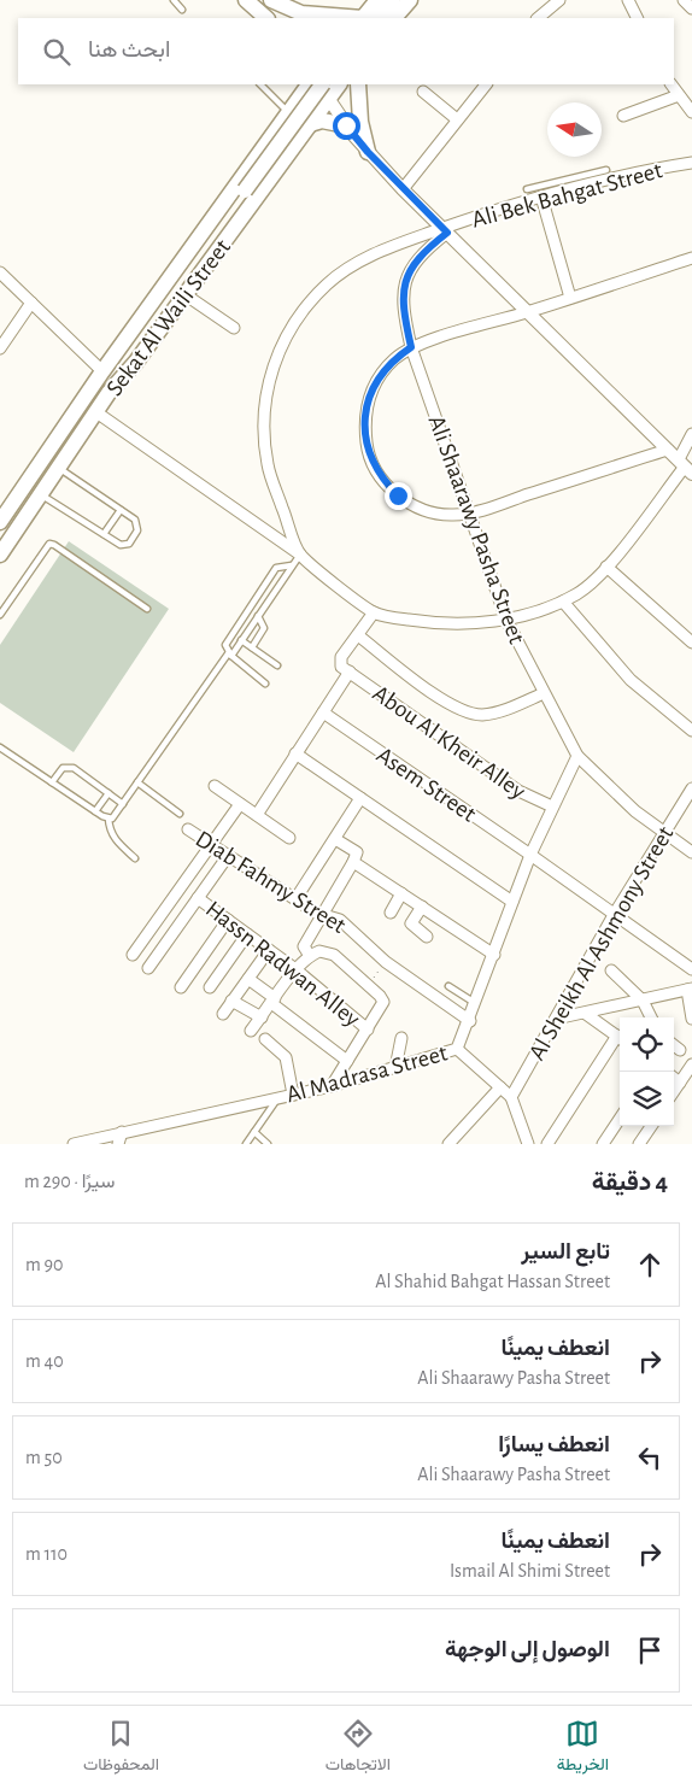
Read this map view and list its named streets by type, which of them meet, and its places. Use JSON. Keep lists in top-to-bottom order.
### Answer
{
  "streets": {
    "main road": ["Sekat Al Waili Street"],
    "street": [
      "Ali Bek Bahgat Street",
      "Ali Shaarawy Pasha Street",
      "Abou Al Kheir Alley",
      "Asem Street",
      "Diab Fahmy Street",
      "Al Sheikh Al Ashmony Street",
      "Hassn Radwan Alley",
      "Al Madrasa Street"
    ]
  },
  "crossings": [
    ["Ali Bek Bahgat Street", "Ali Shaarawy Pasha Street"],
    ["Ali Shaarawy Pasha Street", "Al Sheikh Al Ashmony Street"],
    ["Ali Shaarawy Pasha Street", "Al Madrasa Street"],
    ["Abou Al Kheir Alley", "Al Madrasa Street"],
    ["Asem Street", "Al Sheikh Al Ashmony Street"],
    ["Asem Street", "Al Madrasa Street"],
    ["Diab Fahmy Street", "Al Madrasa Street"]
  ],
  "north": "left",
  "page": {
    "search": "ابحث هنا",
    "heading": ["4 دقيقة", "سيرًا · 290 m"],
    "list": [
      ["تابع السير", "Al Shahid Bahgat Hassan Street", "90 m"],
      ["انعطف يمينًا", "Ali Shaarawy Pasha Street", "40 m"],
      ["انعطف يسارًا", "Ali Shaarawy Pasha Street", "50 m"],
      ["انعطف يمينًا", "Ismail Al Shimi Street", "110 m"],
      "الوصول إلى الوجهة"
    ],
    "nav": ["الخريطة", "الاتجاهات", "المحفوظات"]
  }
}
